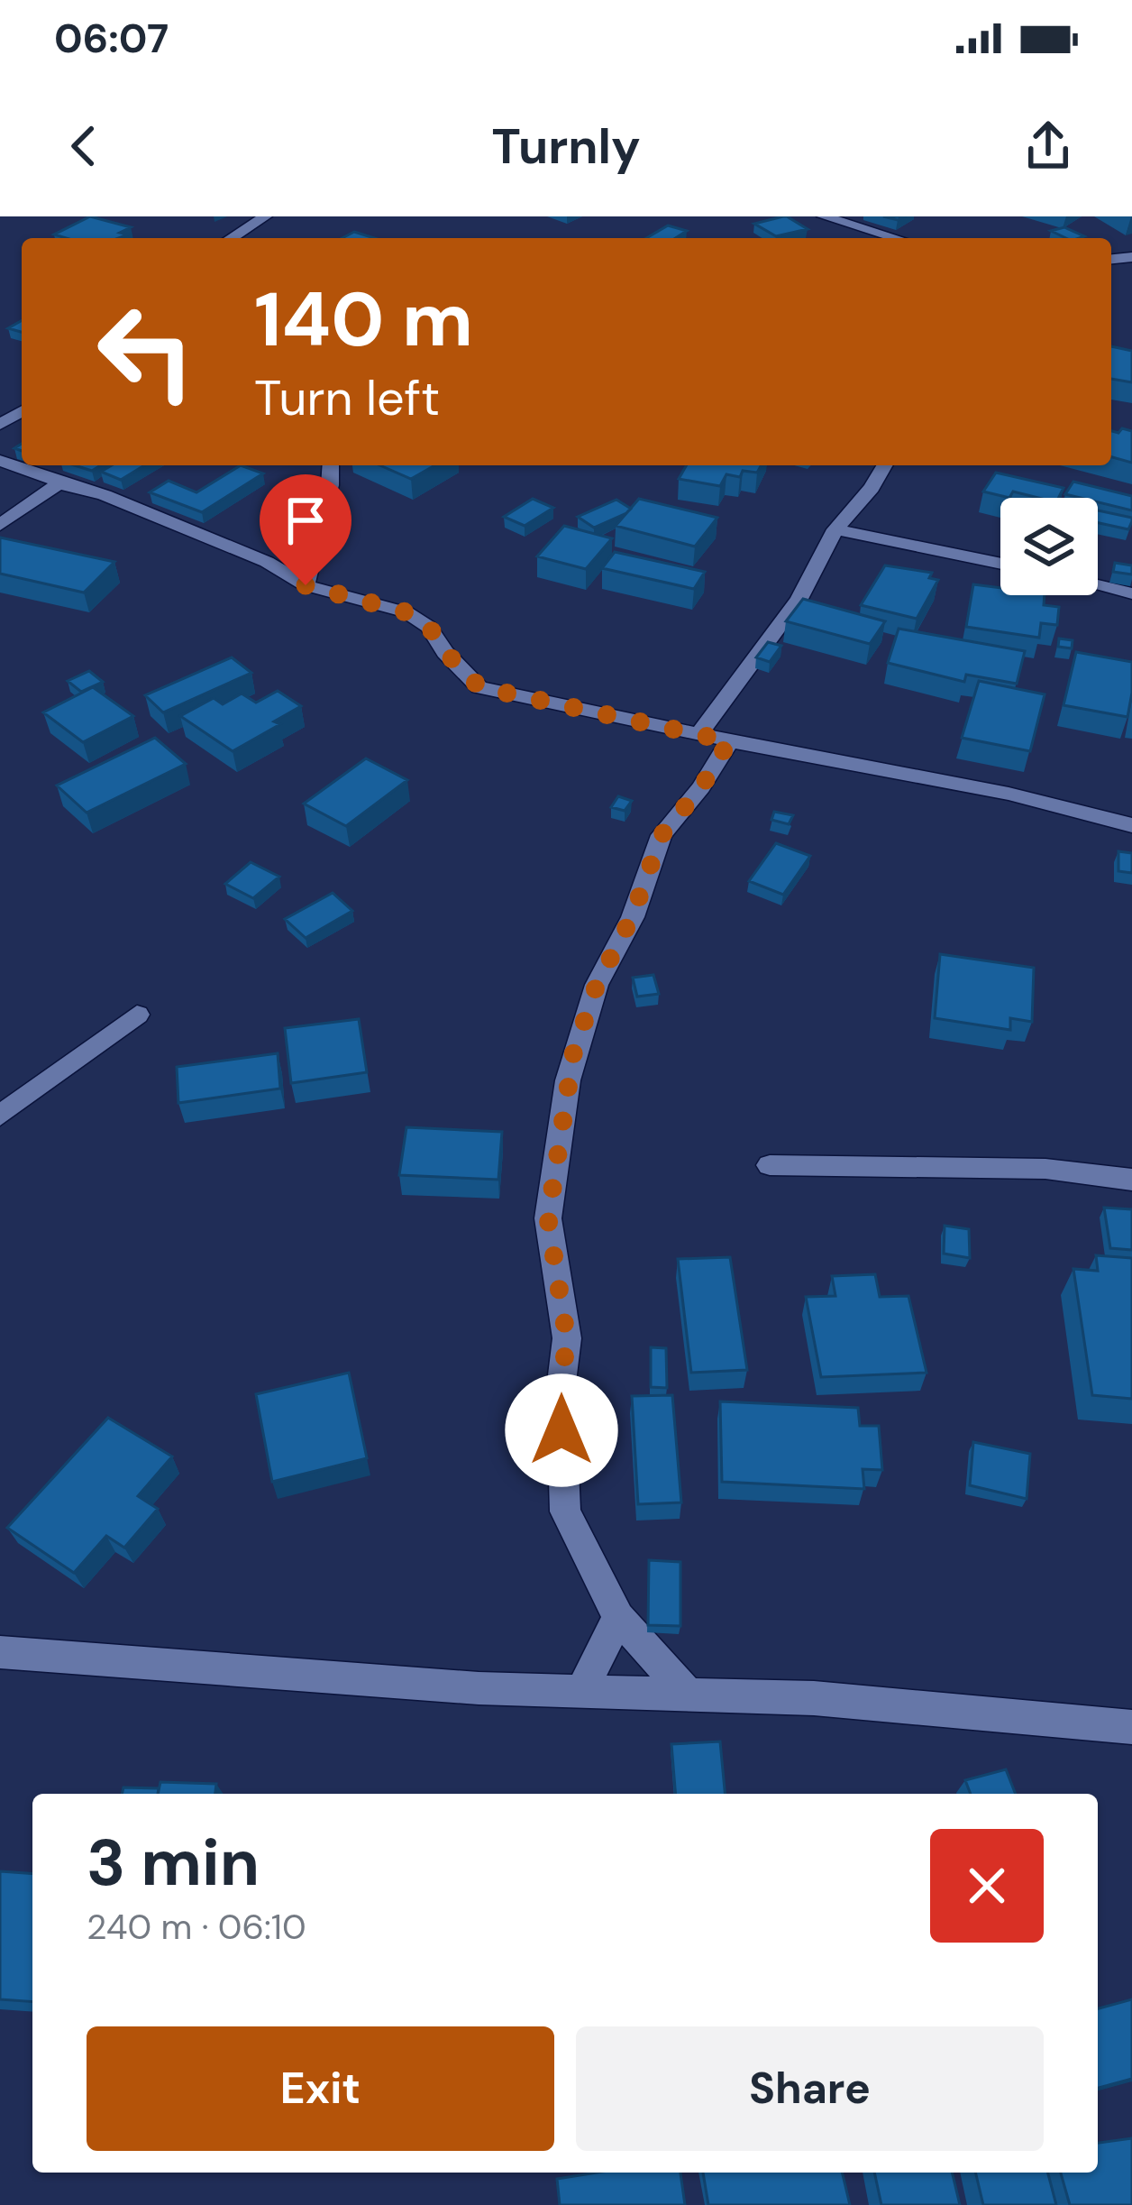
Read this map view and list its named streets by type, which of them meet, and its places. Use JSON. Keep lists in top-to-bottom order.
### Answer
{
  "page": {
    "status": "06:07",
    "header": "Turnly",
    "turn": ["140 m", "Turn left"],
    "heading": ["3 min", "240 m · 06:10"],
    "buttons": ["Exit", "Share"]
  }
}
